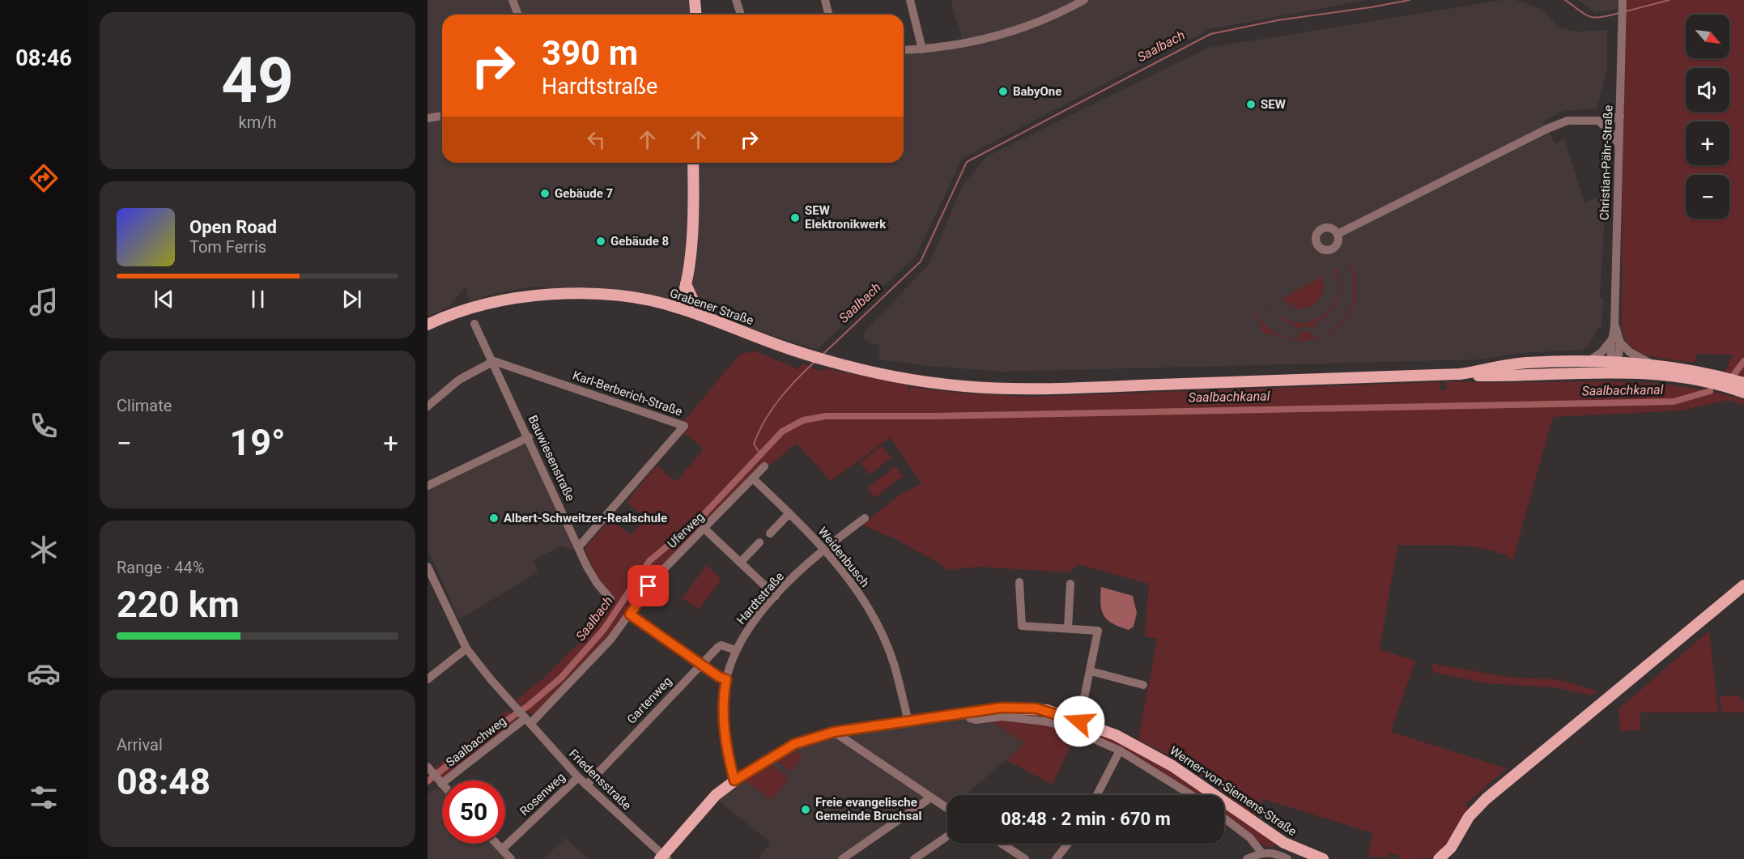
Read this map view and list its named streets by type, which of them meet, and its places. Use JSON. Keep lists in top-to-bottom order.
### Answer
{
  "streets": {
    "main road": ["Grabener Straße", "Werner-von-Siemens-Straße"],
    "street": [
      "Christian-Pähr-Straße",
      "Karl-Berberich-Straße",
      "Bauwiesenstraße",
      "Uferweg",
      "Weidenbusch",
      "Hardtstraße",
      "Gartenweg",
      "Saalbachweg",
      "Friedensstraße",
      "Rosenweg"
    ]
  },
  "crossings": [
    ["Karl-Berberich-Straße", "Bauwiesenstraße"],
    ["Uferweg", "Weidenbusch"],
    ["Uferweg", "Saalbachweg"],
    ["Uferweg", "Friedensstraße"],
    ["Weidenbusch", "Hardtstraße"],
    ["Weidenbusch", "Werner-von-Siemens-Straße"],
    ["Hardtstraße", "Gartenweg"],
    ["Hardtstraße", "Werner-von-Siemens-Straße"],
    ["Gartenweg", "Friedensstraße"],
    ["Saalbachweg", "Friedensstraße"],
    ["Friedensstraße", "Werner-von-Siemens-Straße"],
    ["Friedensstraße", "Rosenweg"]
  ],
  "water": ["Saalbach", "Saalbachkanal"],
  "places": [
    "BabyOne",
    "SEW",
    "Gebäude 7",
    "SEW Elektronikwerk",
    "Gebäude 8",
    "Albert-Schweitzer-Realschule",
    "Freie evangelische Gemeinde Bruchsal"
  ],
  "north": "bottom right",
  "page": {
    "tabs": "08:46",
    "tile": [
      ["49", "km/h"],
      "Climate",
      ["Range · 44%", "220 km"],
      ["Arrival", "08:48"]
    ],
    "map_buttons": ["+", "−"],
    "turn": ["390 m", "Hardtstraße"],
    "song": ["Open Road", "Tom Ferris"],
    "heat": ["−", "19°", "+"],
    "limit": "50",
    "trip": "08:48 · 2 min · 670 m"
  }
}
